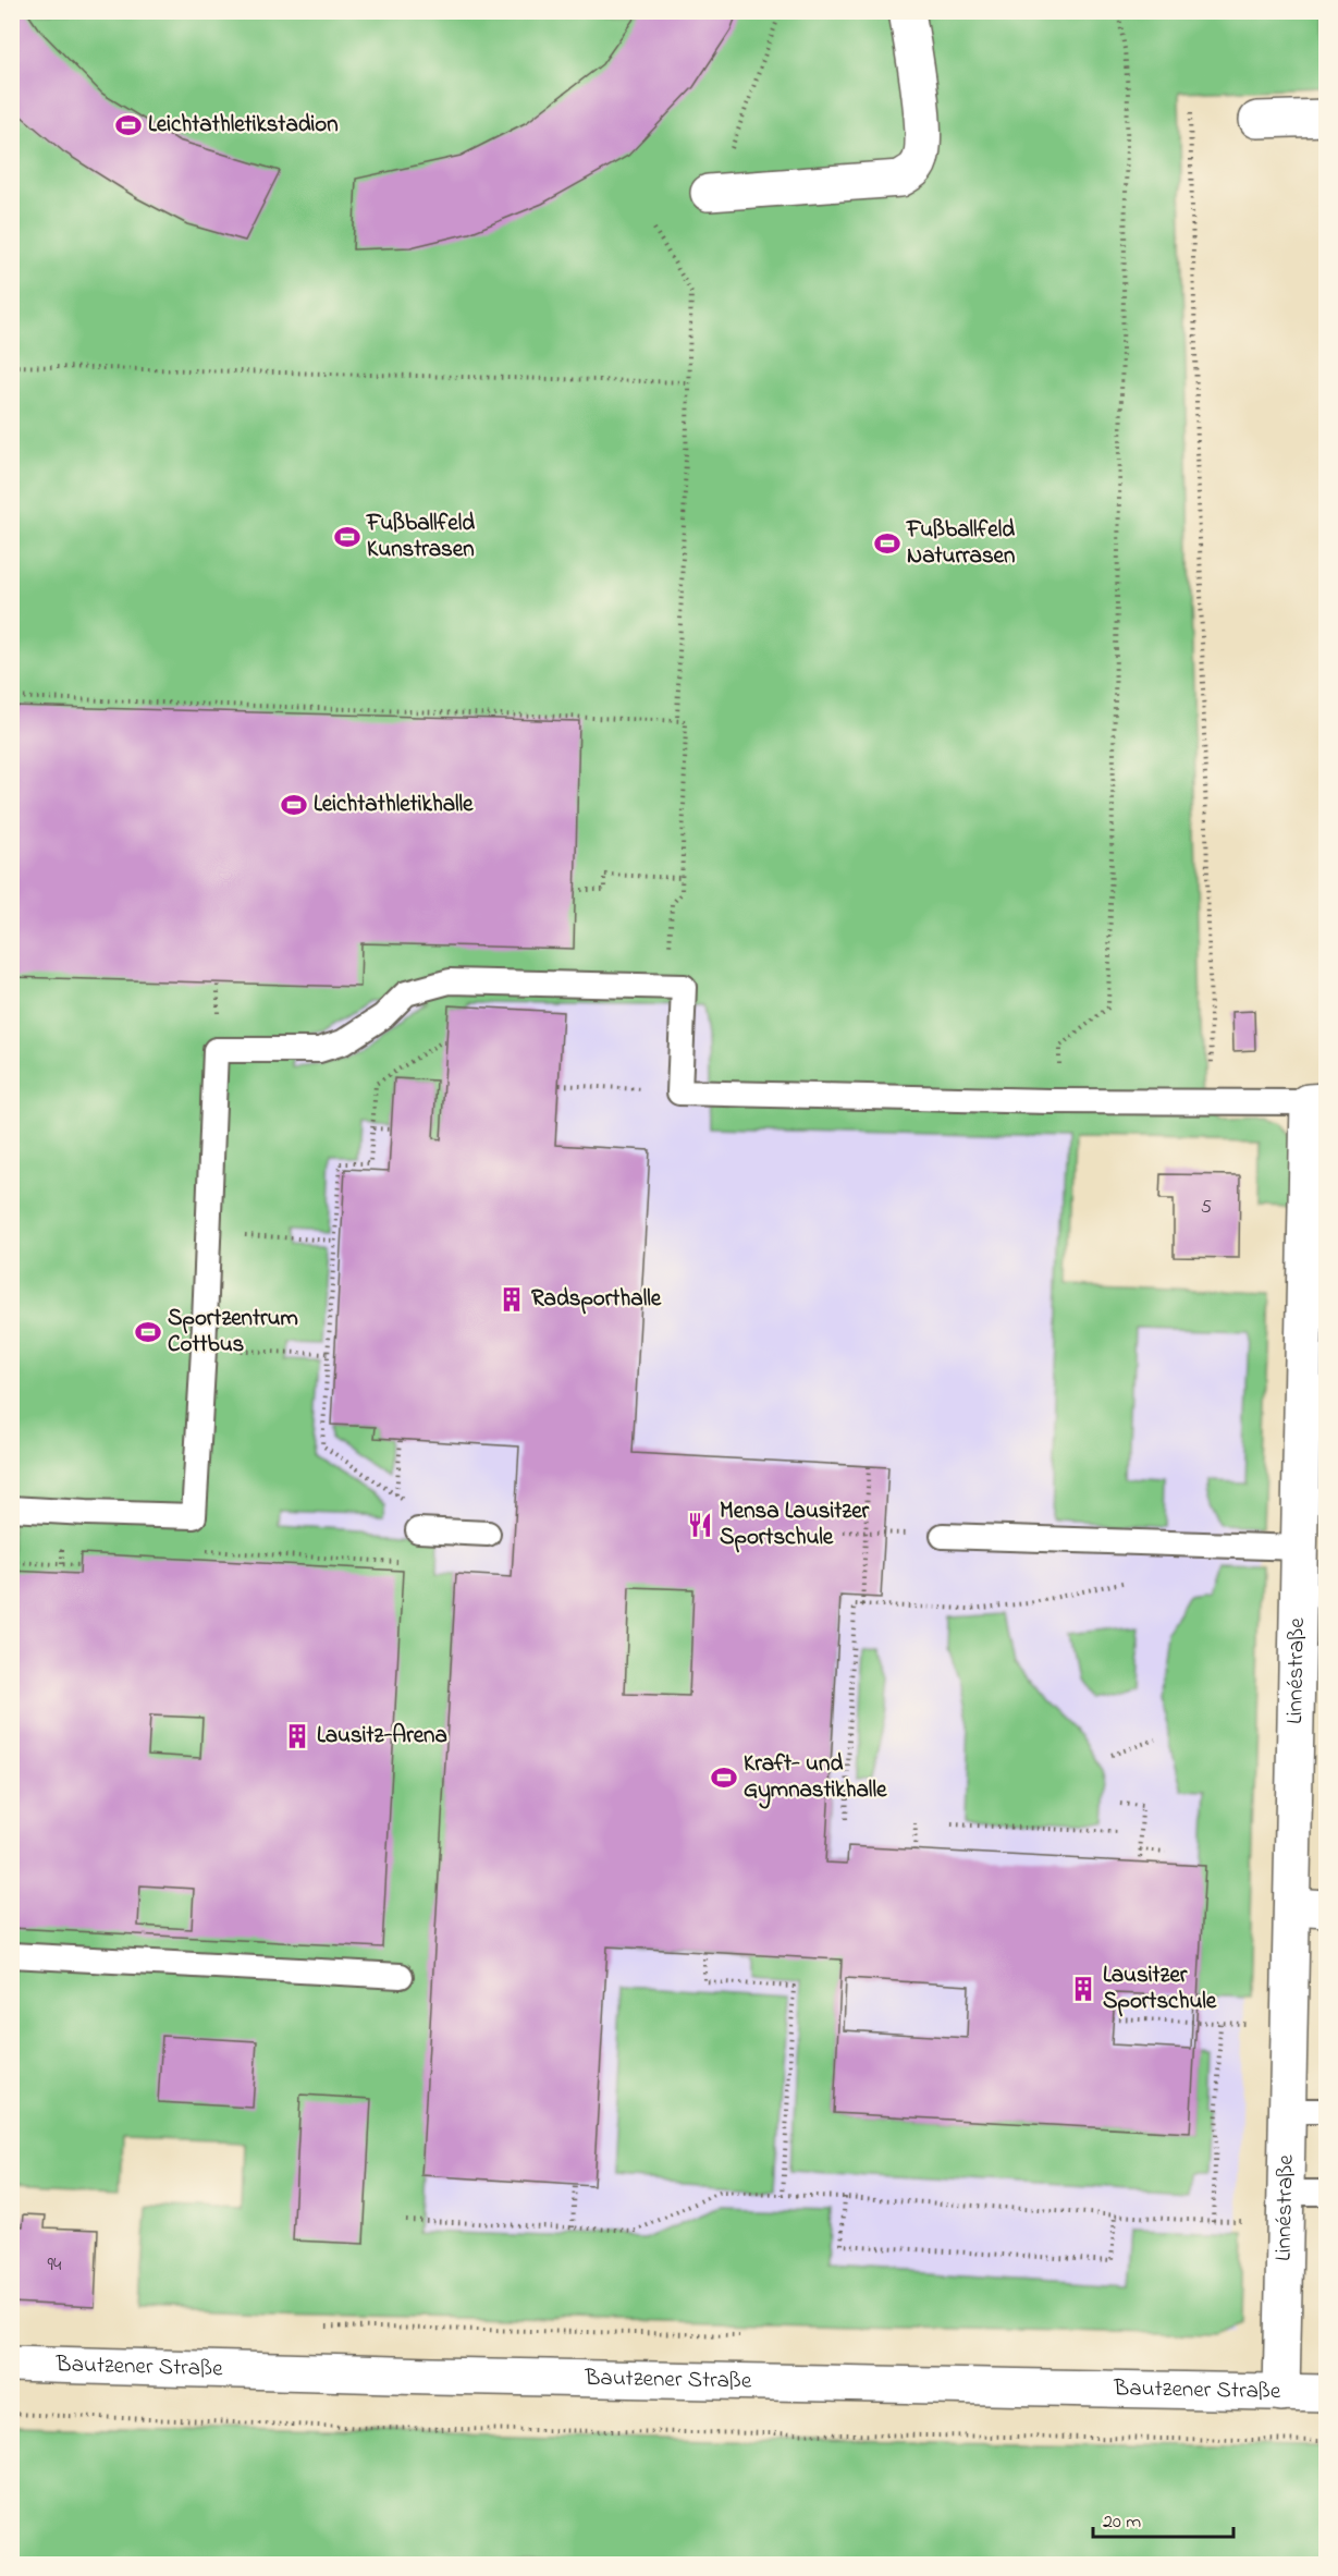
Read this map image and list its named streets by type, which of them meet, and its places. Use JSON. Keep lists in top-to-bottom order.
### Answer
{
  "streets": {
    "street": ["Linnéstraße", "Bautzener Straße"]
  },
  "crossings": [
    ["Linnéstraße", "Bautzener Straße"]
  ],
  "places": {
    "sports": [
      "Leichtathletikstadion",
      "Fußballfeld Kunstrasen",
      "Fußballfeld Naturrasen",
      "Leichtathletikhalle",
      "Sportzentrum Cottbus",
      "Kraft- und Gymnastikhalle"
    ],
    "building": ["Radsporthalle", "Lausitz-Arena", "Lausitzer Sportschule"],
    "restaurant": ["Mensa Lausitzer Sportschule"]
  },
  "house_numbers": ["5", "94"],
  "scale_bar": "20 m"
}
